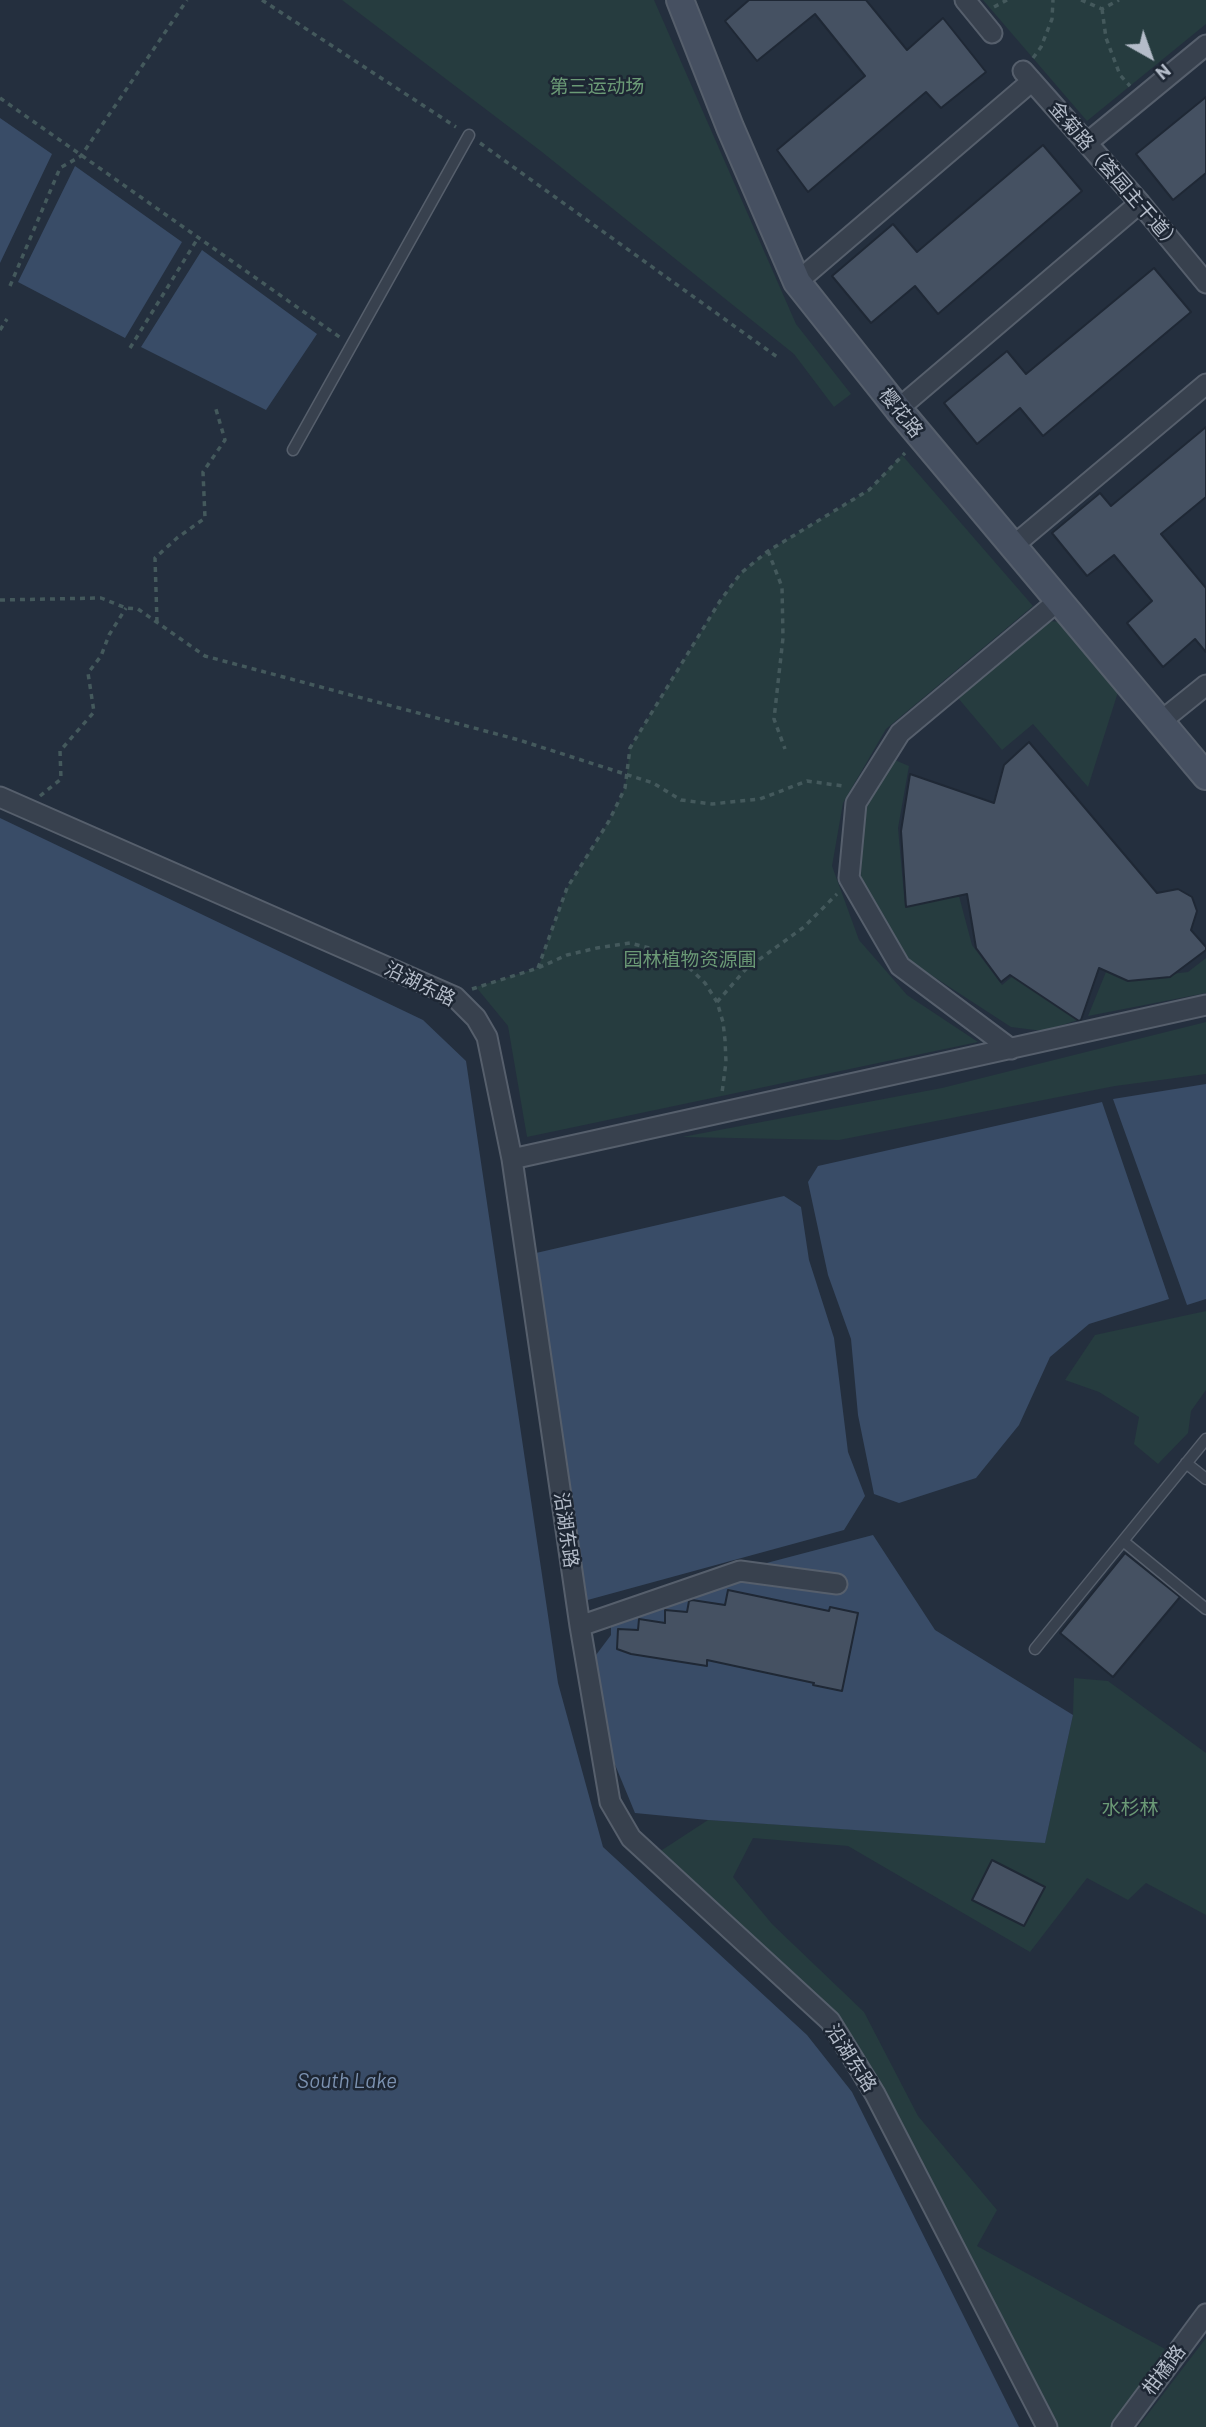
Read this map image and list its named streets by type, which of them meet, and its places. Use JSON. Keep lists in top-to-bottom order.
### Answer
{
  "streets": {
    "street": [
      "金菊路（荟园主干道）",
      "樱花路",
      "沿湖东路",
      "柑橘路"
    ]
  },
  "water": ["South Lake"],
  "parks": ["第三运动场", "园林植物资源圃", "水杉林"],
  "north": "bottom right"
}
